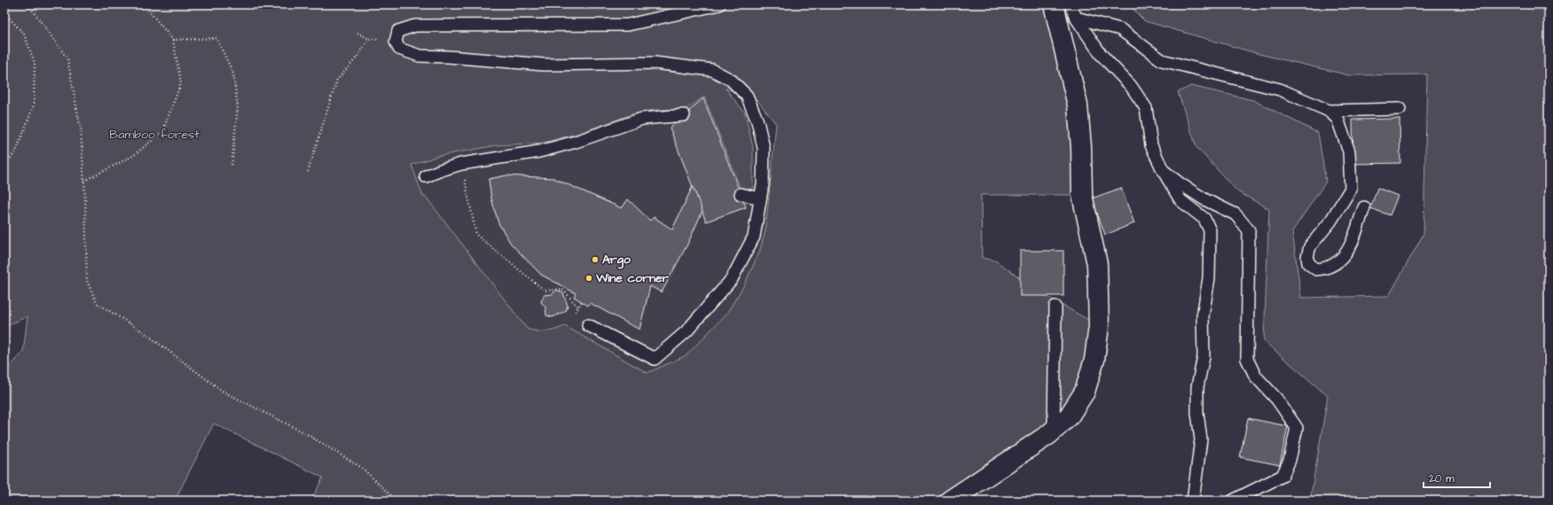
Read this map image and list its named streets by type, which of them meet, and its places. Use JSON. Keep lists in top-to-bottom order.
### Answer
{
  "parks": ["Bamboo forest"],
  "places": ["Argo", "Wine corner"],
  "scale_bar": "20 m"
}
